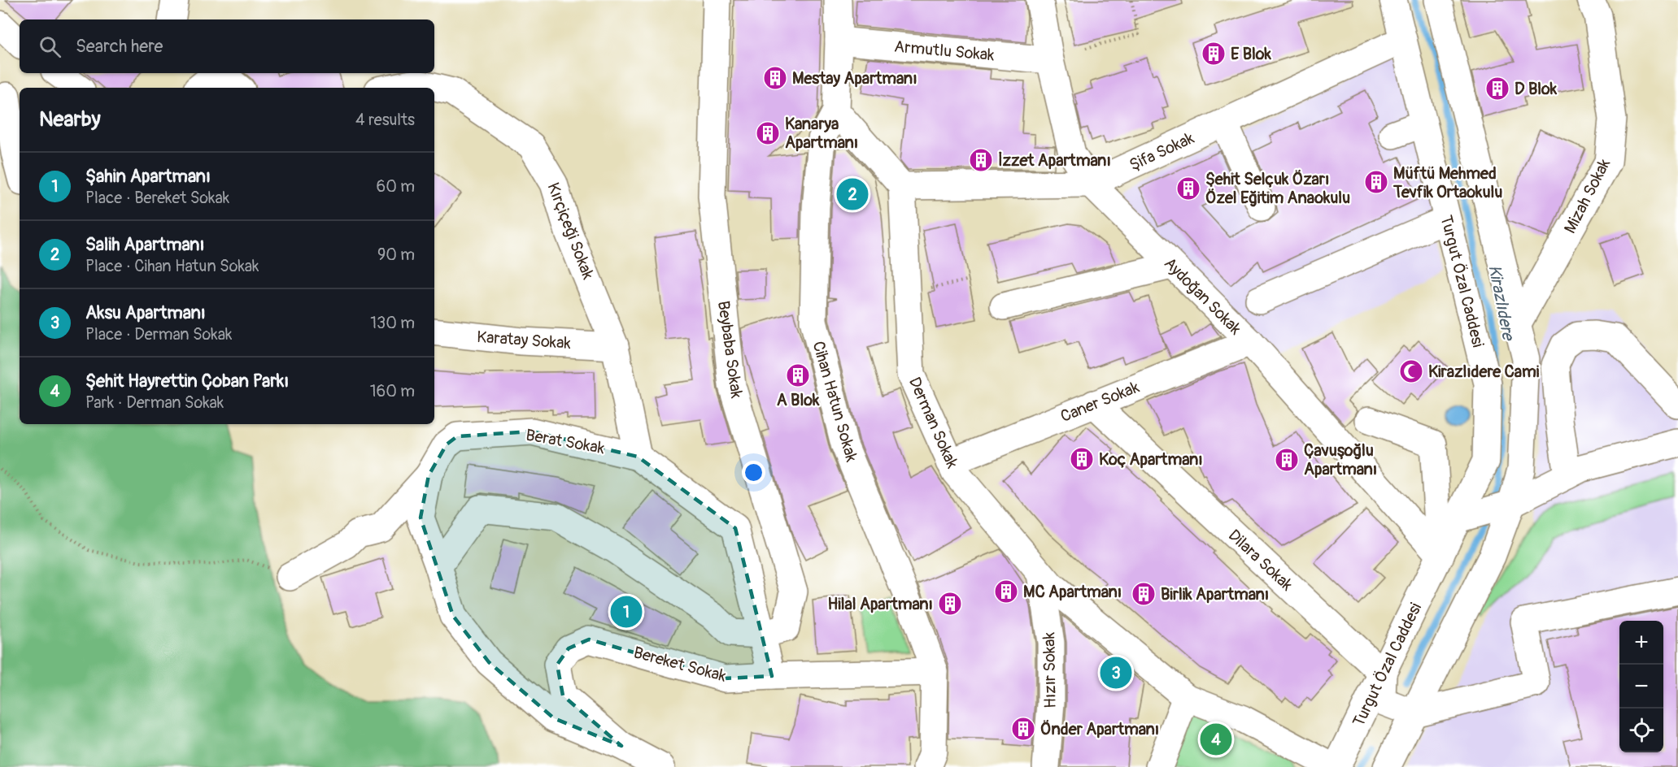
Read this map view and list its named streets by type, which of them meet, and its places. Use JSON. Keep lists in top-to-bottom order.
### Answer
{
  "streets": {
    "street": [
      "Armutlu Sokak",
      "Şifa Sokak",
      "Mizah Sokak",
      "Kırçiçeği Sokak",
      "Turgut Özal Caddesi",
      "Aydoğan Sokak",
      "Karatay Sokak",
      "Beybaba Sokak",
      "Cihan Hatun Sokak",
      "Caner Sokak",
      "Derman Sokak",
      "Berat Sokak",
      "Dilara Sokak",
      "Bereket Sokak",
      "Hızır Sokak"
    ]
  },
  "crossings": [
    ["Armutlu Sokak", "Aydoğan Sokak"],
    ["Şifa Sokak", "Turgut Özal Caddesi"],
    ["Şifa Sokak", "Aydoğan Sokak"],
    ["Şifa Sokak", "Derman Sokak"],
    ["Kırçiçeği Sokak", "Karatay Sokak"],
    ["Kırçiçeği Sokak", "Berat Sokak"],
    ["Turgut Özal Caddesi", "Aydoğan Sokak"],
    ["Turgut Özal Caddesi", "Dilara Sokak"],
    ["Aydoğan Sokak", "Caner Sokak"],
    ["Beybaba Sokak", "Berat Sokak"],
    ["Cihan Hatun Sokak", "Bereket Sokak"],
    ["Caner Sokak", "Derman Sokak"],
    ["Caner Sokak", "Dilara Sokak"],
    ["Derman Sokak", "Hızır Sokak"],
    ["Berat Sokak", "Bereket Sokak"]
  ],
  "water": ["Kirazlıdere"],
  "places": {
    "building": [
      "E Blok",
      "Mestay Apartmanı",
      "D Blok",
      "Kanarya Apartmanı",
      "İzzet Apartmanı",
      "Müftü Mehmed Tevfik Ortaokulu",
      "Şehit Selçuk Özarı Özel Eğitim Anaokulu",
      "A Blok",
      "Koç Apartmanı",
      "Çavuşoğlu Apartmanı",
      "MC Apartmanı",
      "Birlik Apartmanı",
      "Hilal Apartmanı",
      "Önder Apartmanı"
    ],
    "mosque": ["Kirazlıdere Cami"]
  },
  "page": {
    "search": "Search here",
    "heading": ["Nearby", "4 results"],
    "list": [
      {
        "mark": "1",
        "name": "Şahin Apartmanı",
        "note": "Place · Bereket Sokak",
        "value": "60 m"
      },
      {
        "mark": "2",
        "name": "Salih Apartmanı",
        "note": "Place · Cihan Hatun Sokak",
        "value": "90 m"
      },
      {
        "mark": "3",
        "name": "Aksu Apartmanı",
        "note": "Place · Derman Sokak",
        "value": "130 m"
      },
      {
        "mark": "4",
        "name": "Şehit Hayrettin Çoban Parkı",
        "note": "Park · Derman Sokak",
        "value": "160 m"
      }
    ],
    "pins": [
      "2",
      "1",
      "3",
      "4"
    ],
    "map_buttons": ["+", "−"]
  }
}
